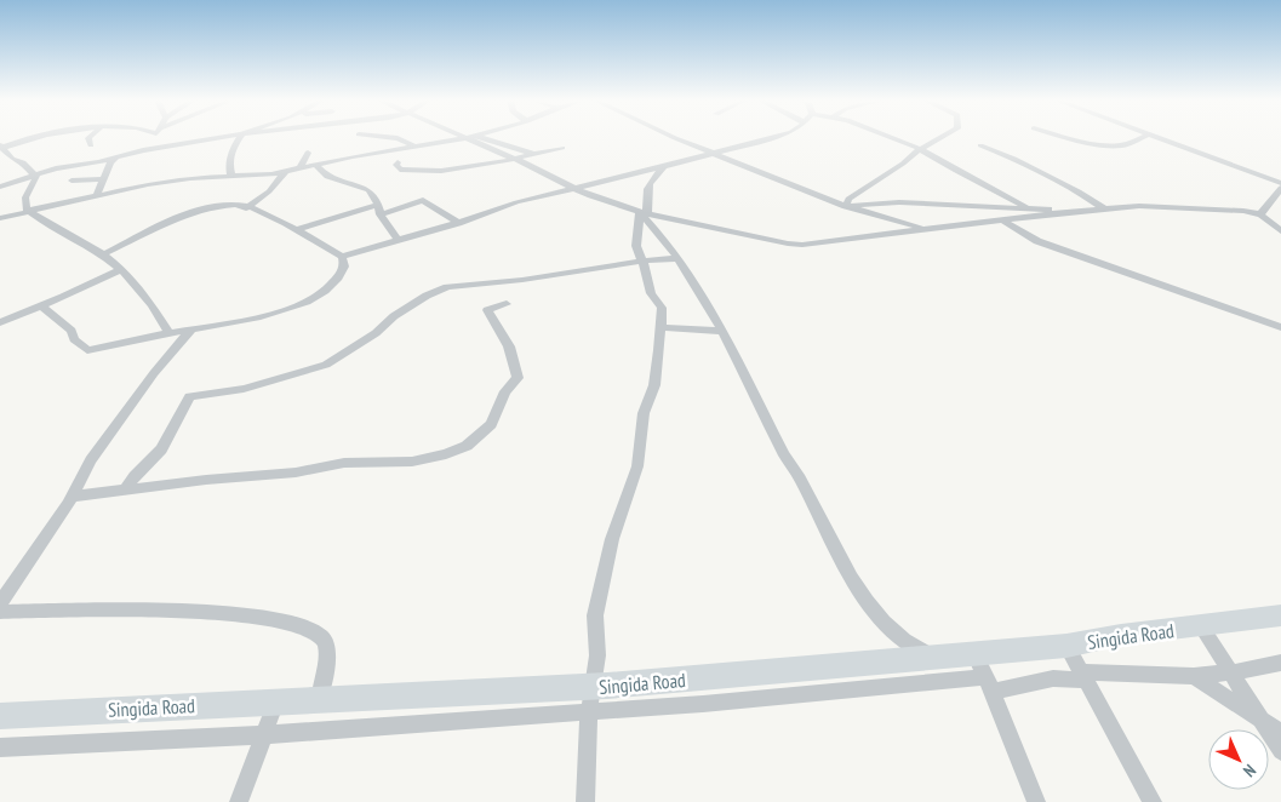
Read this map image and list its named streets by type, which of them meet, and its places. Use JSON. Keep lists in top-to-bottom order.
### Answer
{
  "streets": {
    "highway": ["Singida Road"]
  },
  "north": "bottom right"
}
